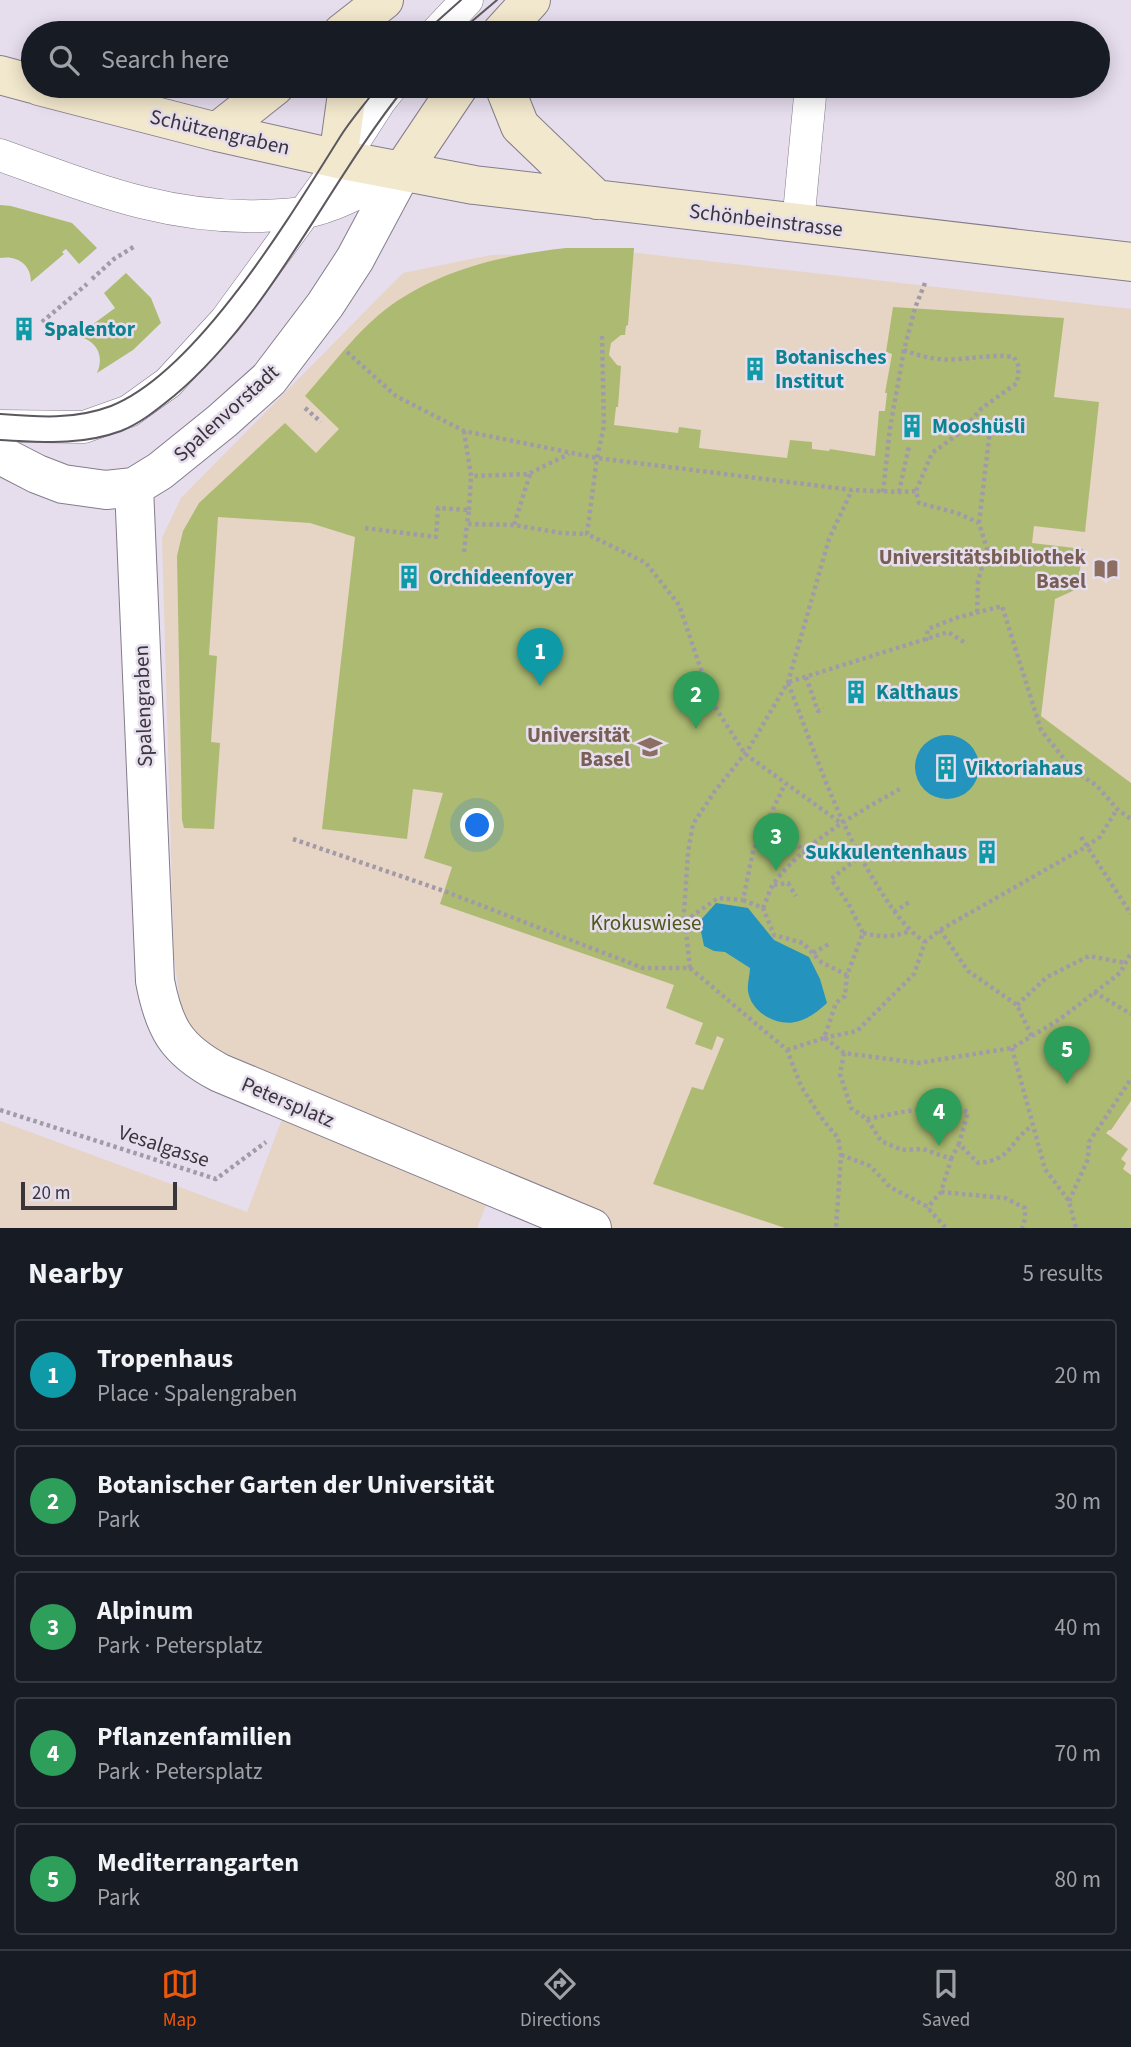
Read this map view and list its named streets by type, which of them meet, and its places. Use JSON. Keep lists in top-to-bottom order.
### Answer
{
  "streets": {
    "main road": ["Schützengraben", "Schönbeinstrasse"],
    "street": ["Spalenvorstadt", "Spalengraben", "Petersplatz"],
    "path": ["Vesalgasse"]
  },
  "crossings": [
    ["Schützengraben", "Schönbeinstrasse"],
    ["Schützengraben", "Spalenvorstadt"],
    ["Schönbeinstrasse", "Spalenvorstadt"],
    ["Spalenvorstadt", "Spalengraben"],
    ["Spalengraben", "Petersplatz"],
    ["Petersplatz", "Vesalgasse"]
  ],
  "parks": ["Krokuswiese"],
  "places": {
    "building": [
      "Spalentor",
      "Botanisches Institut",
      "Mooshüsli",
      "Orchideenfoyer",
      "Kalthaus",
      "Viktoriahaus",
      "Sukkulentenhaus"
    ],
    "library": ["Universitätsbibliothek Basel"],
    "school or university": ["Universität Basel"]
  },
  "scale_bar": "20 m",
  "page": {
    "search": "Search here",
    "pins": [
      "1",
      "2",
      "3",
      "5",
      "4"
    ],
    "scale": "20 m",
    "heading": ["Nearby", "5 results"],
    "list": [
      {
        "mark": "1",
        "name": "Tropenhaus",
        "note": "Place · Spalengraben",
        "value": "20 m"
      },
      {
        "mark": "2",
        "name": "Botanischer Garten der Universität",
        "note": "Park",
        "value": "30 m"
      },
      {
        "mark": "3",
        "name": "Alpinum",
        "note": "Park · Petersplatz",
        "value": "40 m"
      },
      {
        "mark": "4",
        "name": "Pflanzenfamilien",
        "note": "Park · Petersplatz",
        "value": "70 m"
      },
      {
        "mark": "5",
        "name": "Mediterrangarten",
        "note": "Park",
        "value": "80 m"
      }
    ],
    "nav": ["Map", "Directions", "Saved"]
  }
}
